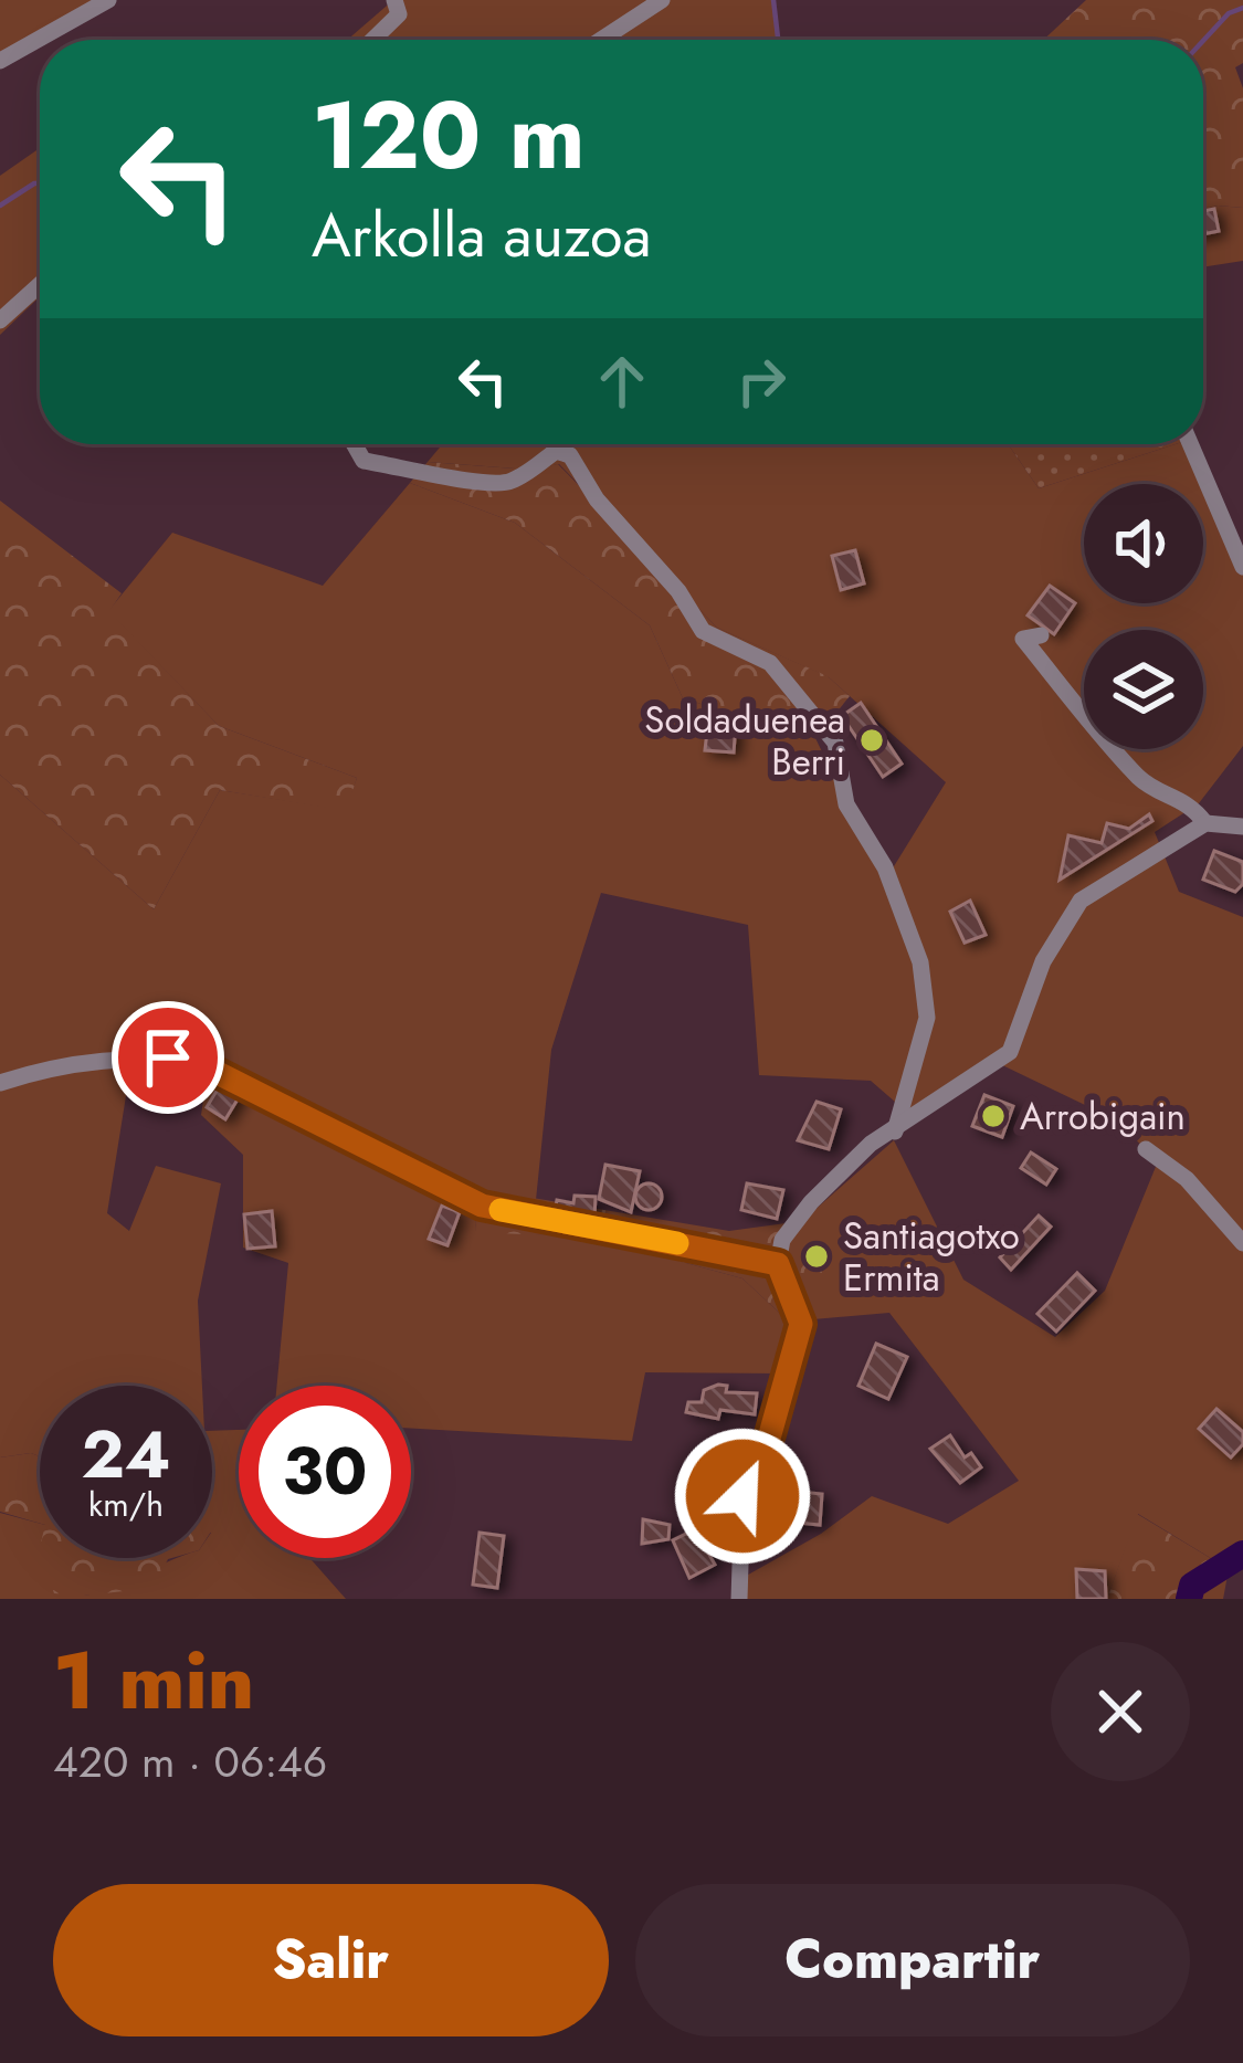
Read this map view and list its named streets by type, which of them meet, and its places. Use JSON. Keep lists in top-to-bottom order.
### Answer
{
  "places": ["Soldaduenea Berri", "Arrobigain", "Santiagotxo Ermita"],
  "page": {
    "turn": ["120 m", "Arkolla auzoa"],
    "speed": "24 km/h",
    "limit": "30",
    "heading": ["1 min", "420 m · 06:46"],
    "buttons": ["Salir", "Compartir"]
  }
}
